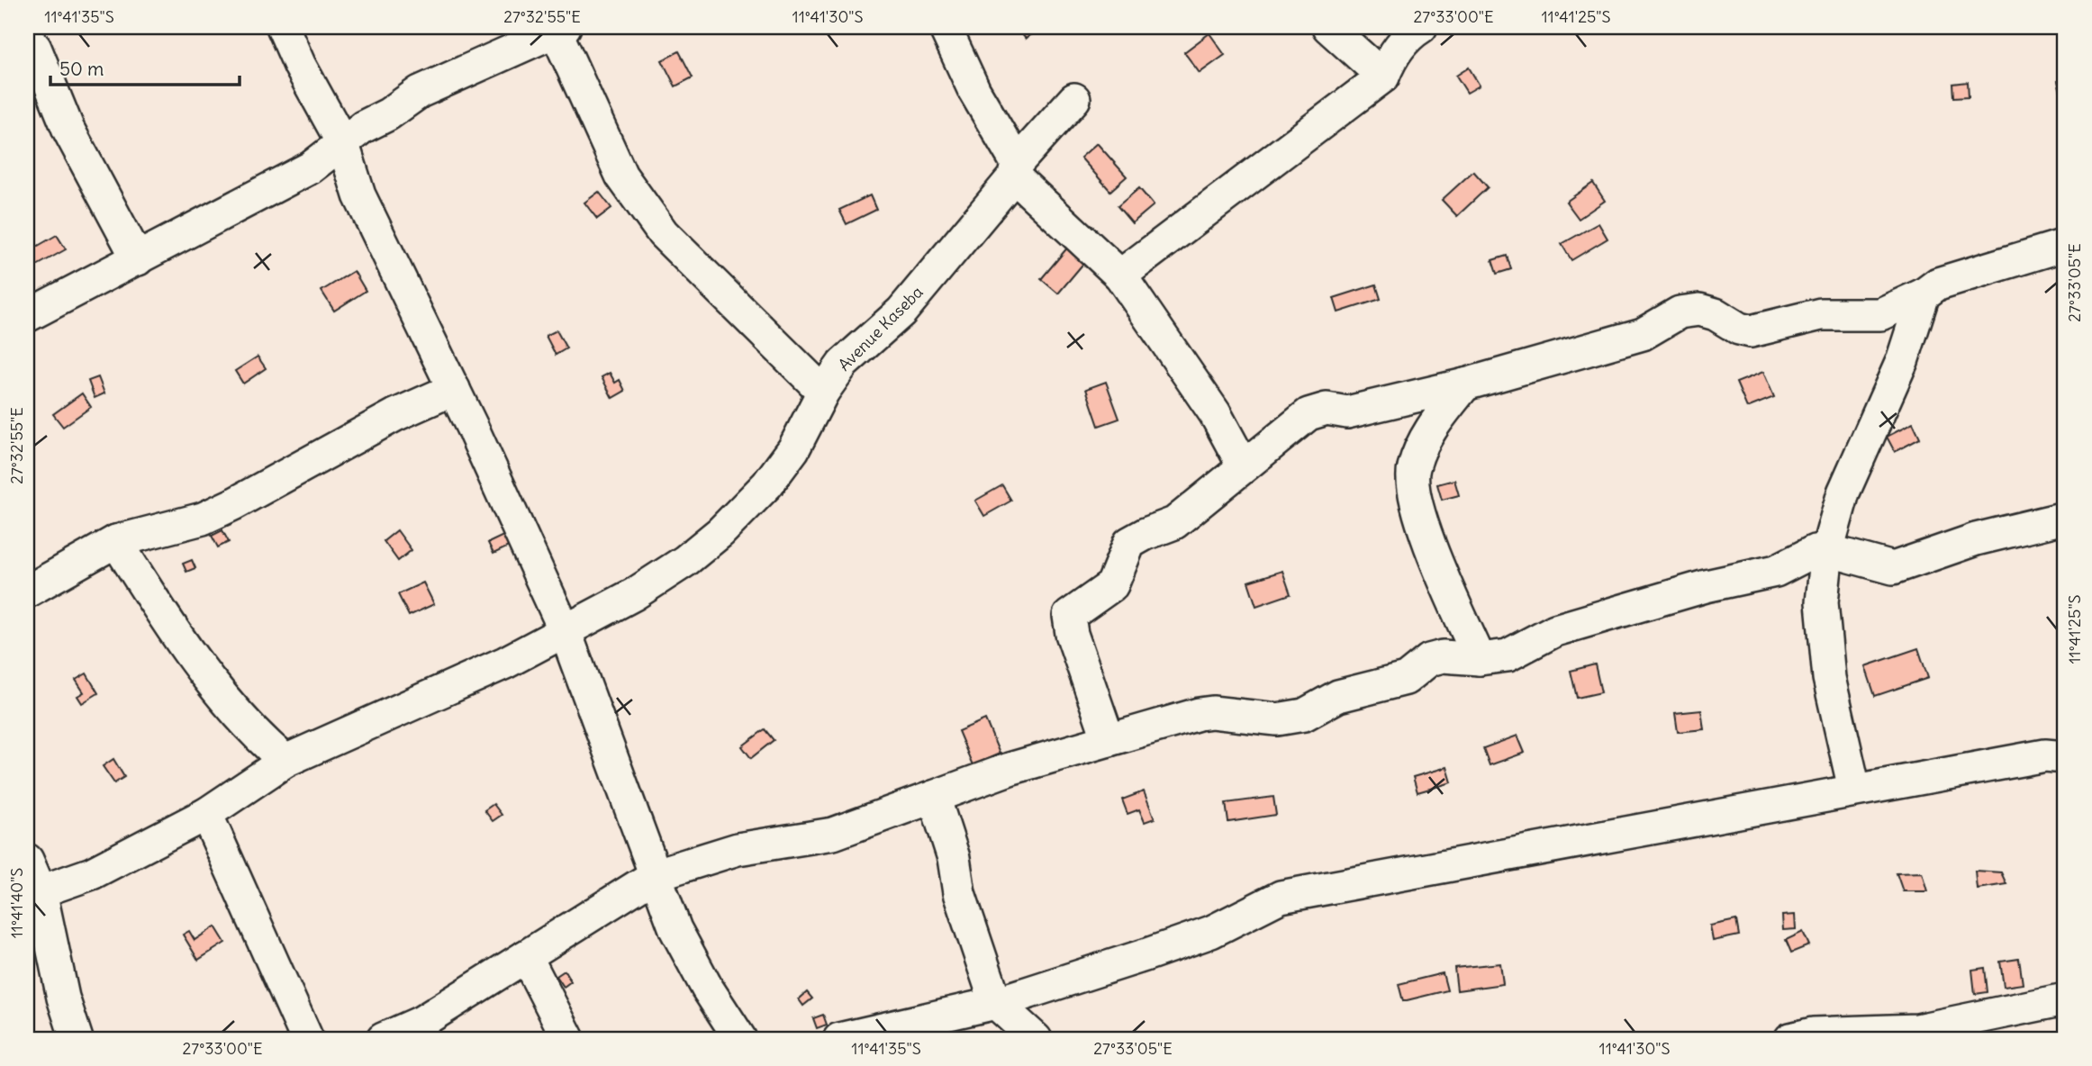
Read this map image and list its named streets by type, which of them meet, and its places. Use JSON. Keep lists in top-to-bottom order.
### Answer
{
  "streets": {
    "street": ["Avenue Kaseba"]
  },
  "scale_bar": "50 m",
  "coordinates": [
    "11°41'35\"S",
    "27°32'55\"E",
    "11°41'30\"S",
    "27°33'00\"E",
    "11°41'25\"S",
    "27°33'05\"E",
    "11°41'40\"S"
  ]
}
